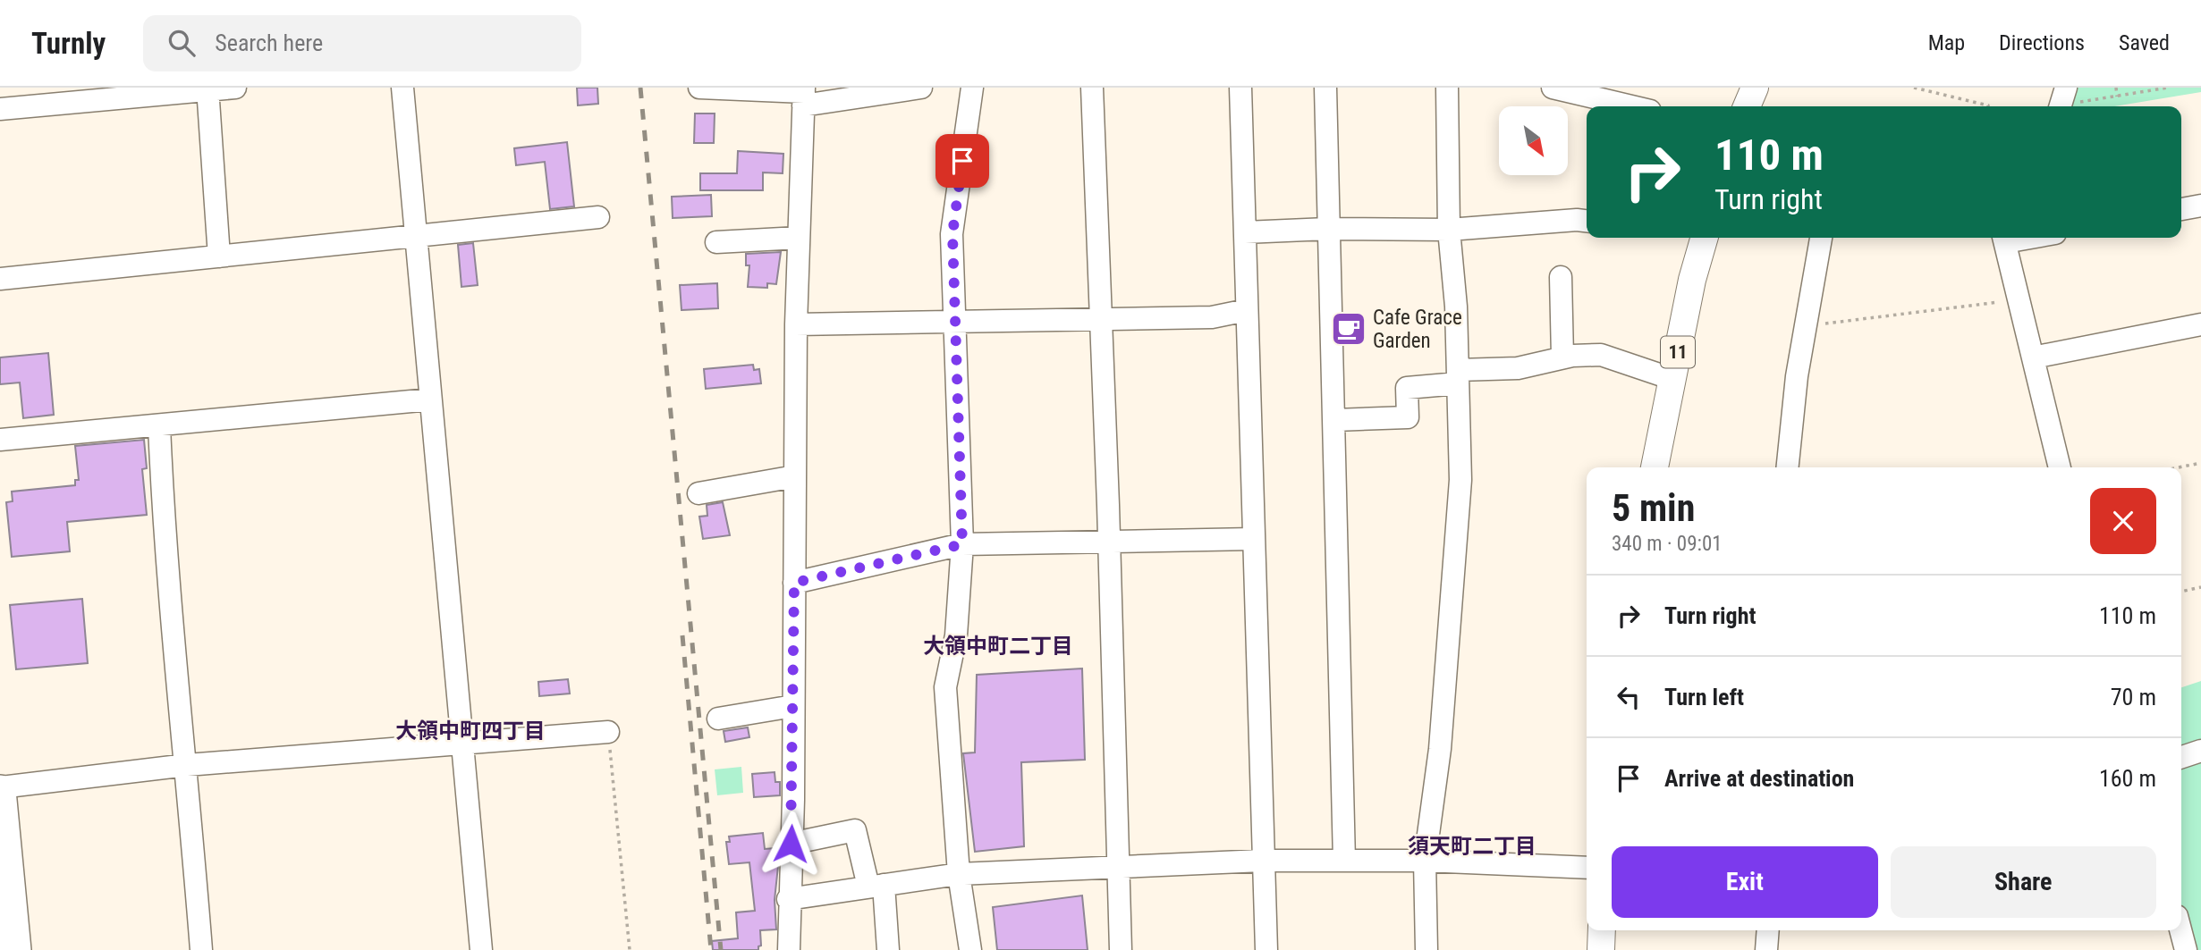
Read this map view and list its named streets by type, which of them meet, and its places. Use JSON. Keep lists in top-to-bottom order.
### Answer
{
  "streets": {
    "main road": ["11"]
  },
  "districts": ["大領中町二丁目", "大領中町四丁目", "須天町二丁目"],
  "places": {
    "cafe": ["Cafe Grace Garden"]
  },
  "north": "bottom right",
  "page": {
    "header": "Turnly",
    "search": "Search here",
    "nav": ["Map", "Directions", "Saved"],
    "turn": ["110 m", "Turn right"],
    "heading": ["5 min", "340 m · 09:01"],
    "list": [
      {
        "name": "Turn right",
        "value": "110 m"
      },
      {
        "name": "Turn left",
        "value": "70 m"
      },
      {
        "name": "Arrive at destination",
        "value": "160 m"
      }
    ],
    "buttons": ["Exit", "Share"]
  }
}
